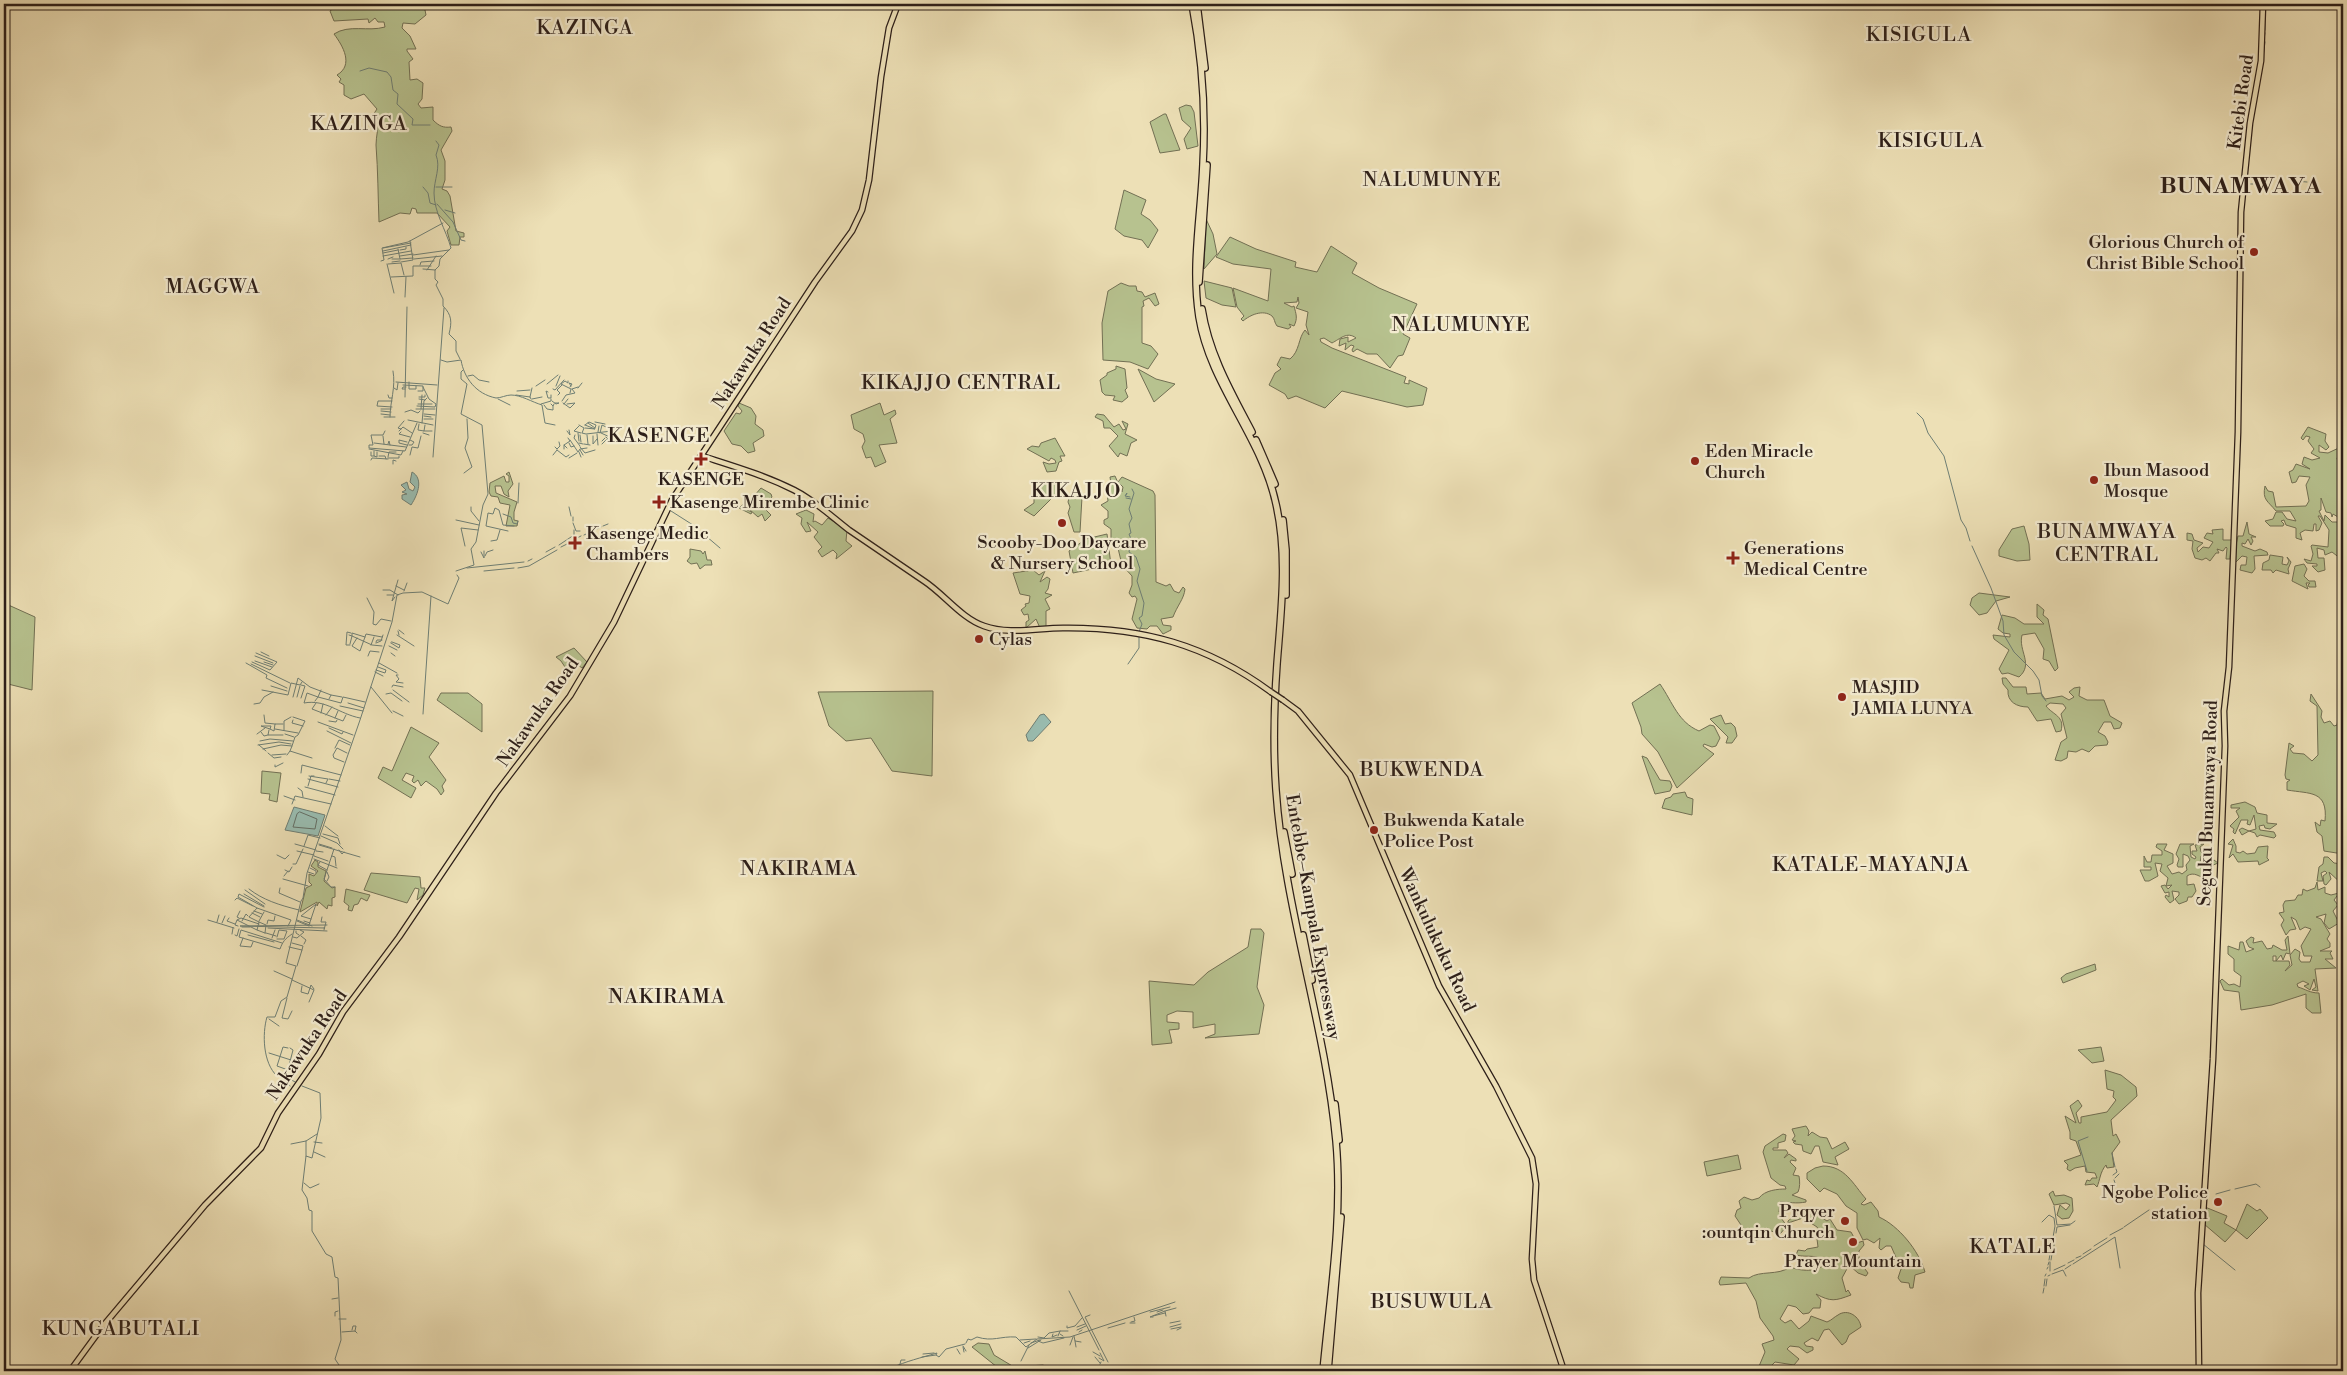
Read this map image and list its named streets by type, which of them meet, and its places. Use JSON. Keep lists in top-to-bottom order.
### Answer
{
  "streets": {
    "highway": ["Entebbe–Kampala Expressway"],
    "main road": [
      "Kitebi Road",
      "Nakawuka Road",
      "Seguku Bunamwaya Road",
      "Wankulukuku Road"
    ]
  },
  "crossings": [
    ["Kitebi Road", "Seguku Bunamwaya Road"],
    ["Nakawuka Road", "Wankulukuku Road"]
  ],
  "districts": [
    "KAZINGA",
    "KISIGULA",
    "KAZINGA",
    "KISIGULA",
    "NALUMUNYE",
    "BUNAMWAYA",
    "MAGGWA",
    "NALUMUNYE",
    "KIKAJJO CENTRAL",
    "KASENGE",
    "KIKAJJO",
    "BUNAMWAYA CENTRAL",
    "BUKWENDA",
    "KATALE-MAYANJA",
    "NAKIRAMA",
    "NAKIRAMA",
    "KATALE",
    "BUSUWULA",
    "KUNGABUTALI"
  ],
  "places": {
    "other": [
      "Glorious Church of Christ Bible School",
      "Eden Miracle Church",
      "Ibun Masood Mosque",
      "Scooby-Doo Daycare & Nursery School",
      "Cylas",
      "MASJID JAMIA LUNYA",
      "Bukwenda Katale Police Post",
      "Ngobe Police station",
      "Prqyer :ountqin Church",
      "Prayer Mountain"
    ],
    "health": [
      "KASENGE",
      "Kasenge Mirembe Clinic",
      "Kasenge Medic Chambers",
      "Generations Medical Centre"
    ]
  }
}
